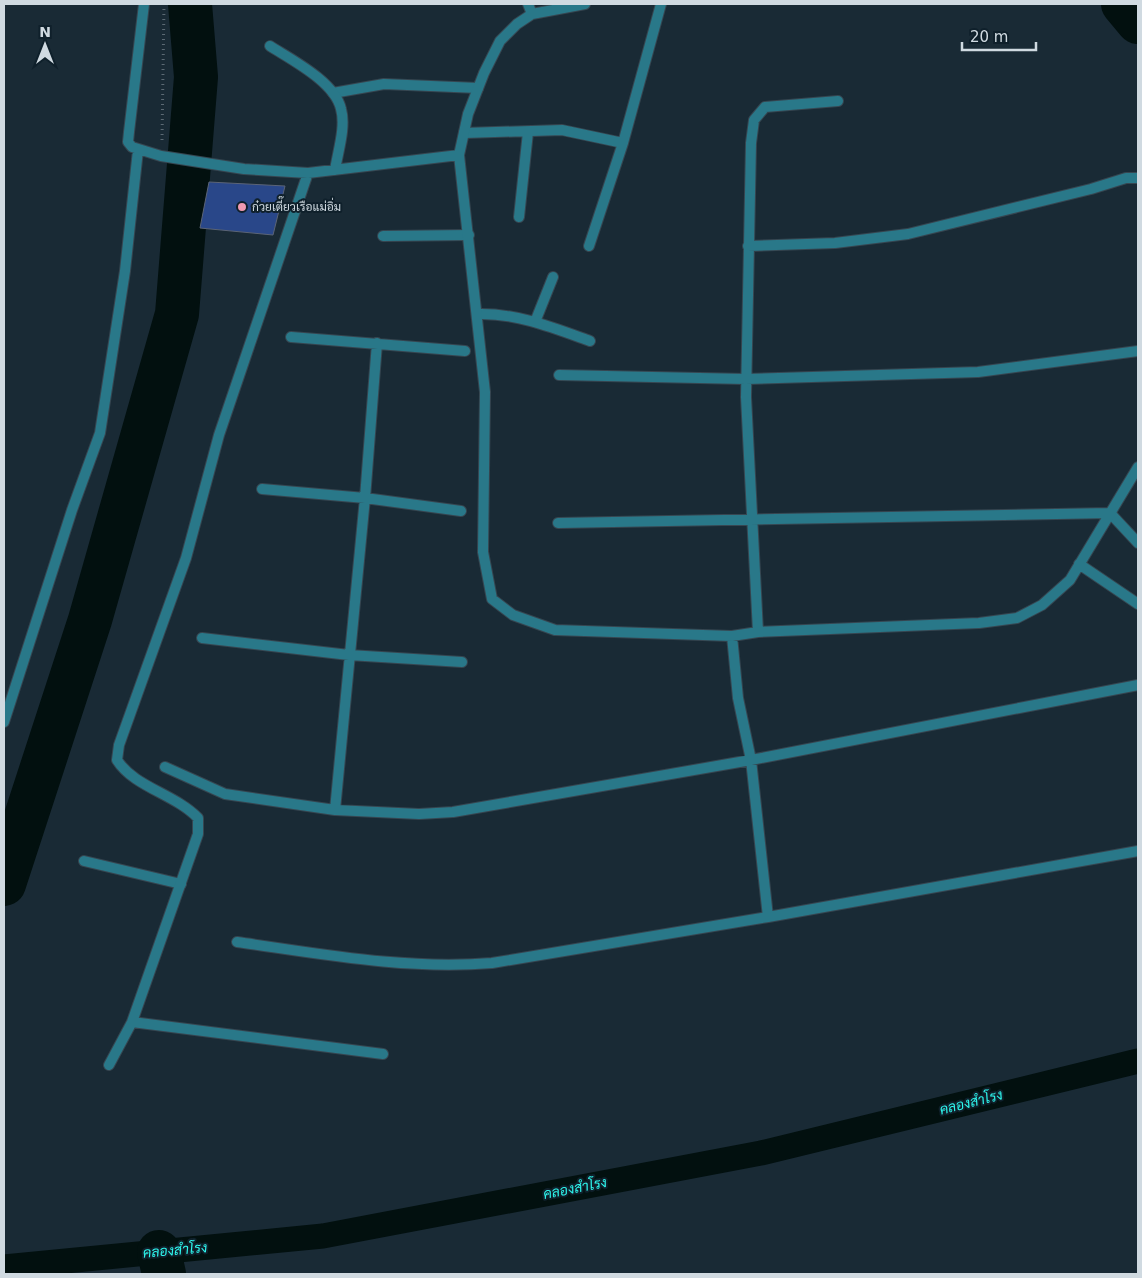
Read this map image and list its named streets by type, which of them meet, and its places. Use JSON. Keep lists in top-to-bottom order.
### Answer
{
  "water": ["คลองสำโรง"],
  "places": ["ก๋วยเตี๊ยวเรือแม่อิ่ม"],
  "scale_bar": "20 m",
  "north": "top"
}
